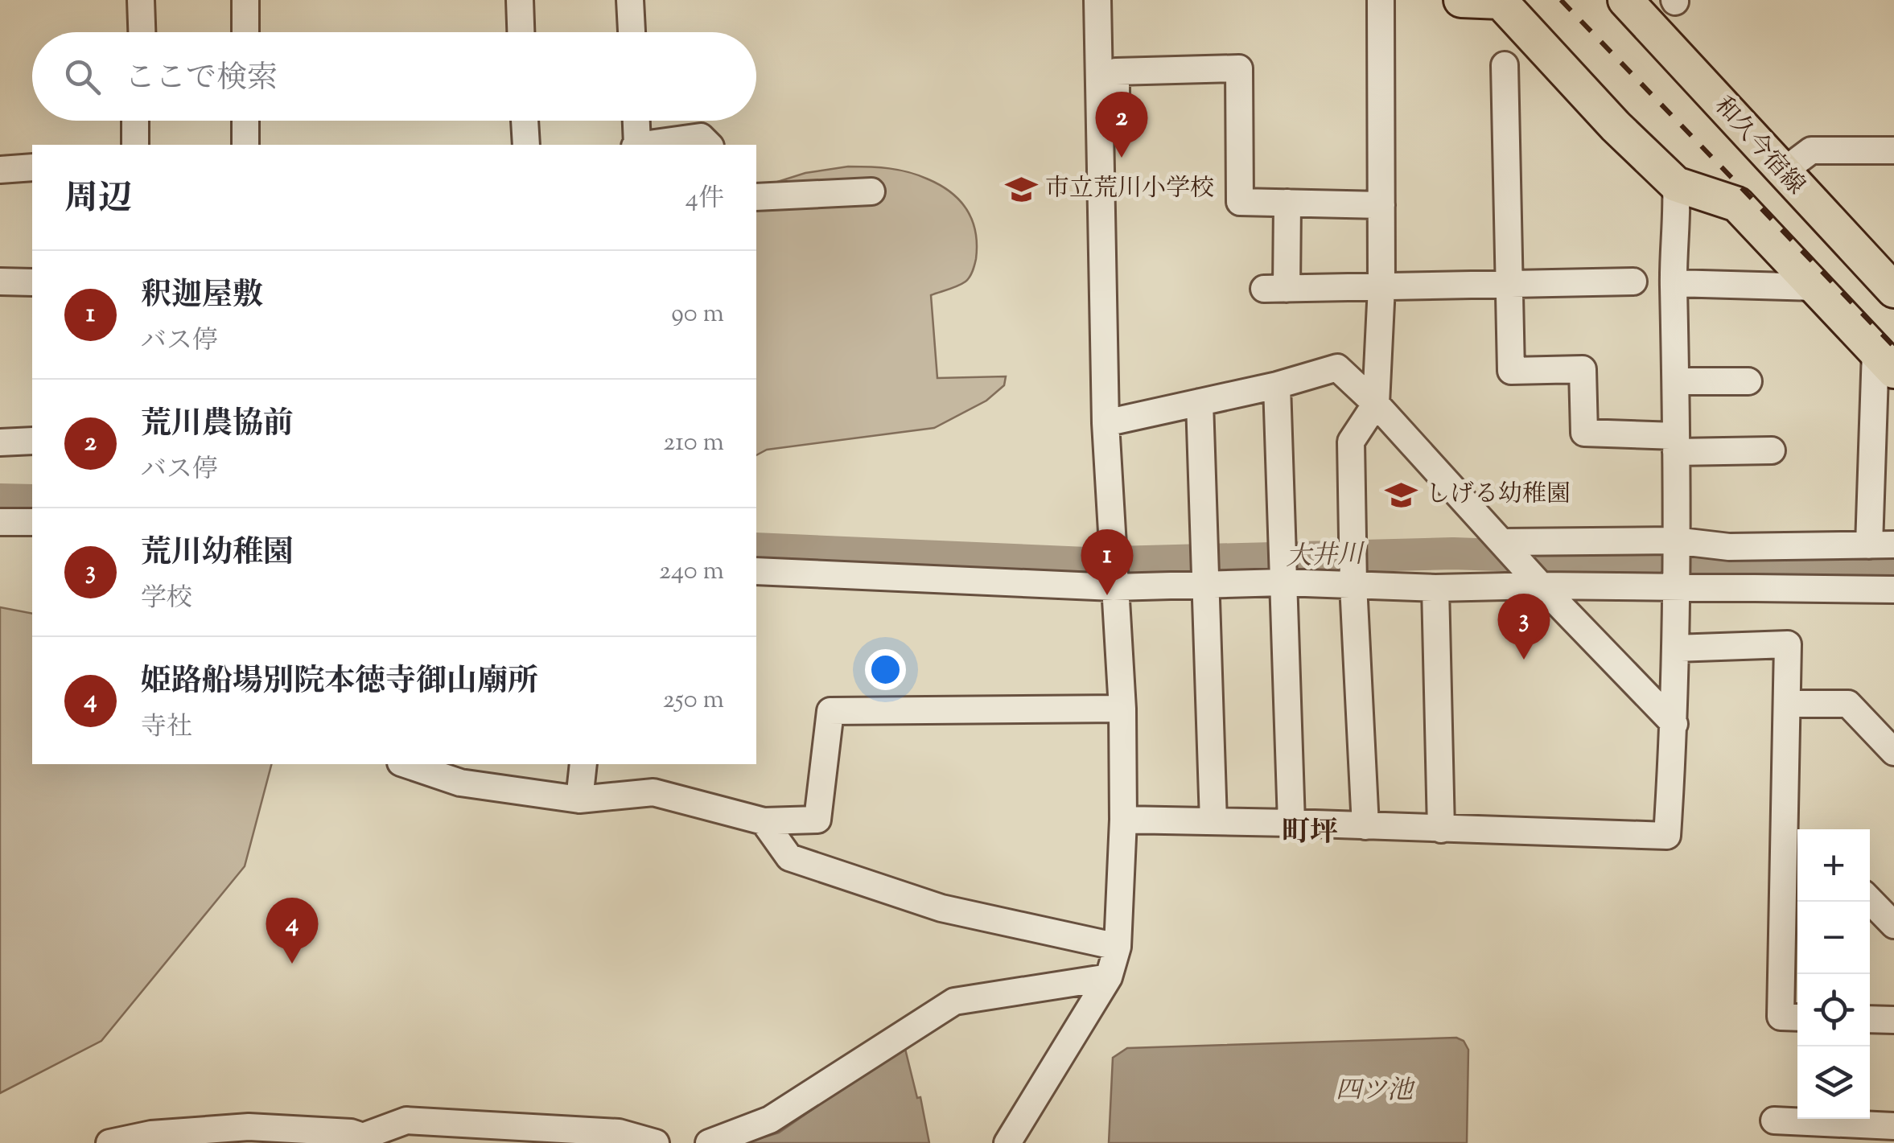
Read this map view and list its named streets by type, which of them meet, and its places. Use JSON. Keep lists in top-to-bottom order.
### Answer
{
  "streets": {
    "main road": ["和久今宿線"]
  },
  "districts": ["町坪"],
  "water": ["大井川", "四ツ池"],
  "places": {
    "school or university": ["市立荒川小学校", "しげる幼稚園"]
  },
  "page": {
    "search": "ここで検索",
    "pins": [
      "2",
      "1",
      "3",
      "4"
    ],
    "heading": ["周辺", "4件"],
    "list": [
      {
        "mark": "1",
        "name": "釈迦屋敷",
        "note": "バス停",
        "value": "90 m"
      },
      {
        "mark": "2",
        "name": "荒川農協前",
        "note": "バス停",
        "value": "210 m"
      },
      {
        "mark": "3",
        "name": "荒川幼稚園",
        "note": "学校",
        "value": "240 m"
      },
      {
        "mark": "4",
        "name": "姫路船場別院本徳寺御山廟所",
        "note": "寺社",
        "value": "250 m"
      }
    ],
    "map_buttons": ["+", "−"]
  }
}
